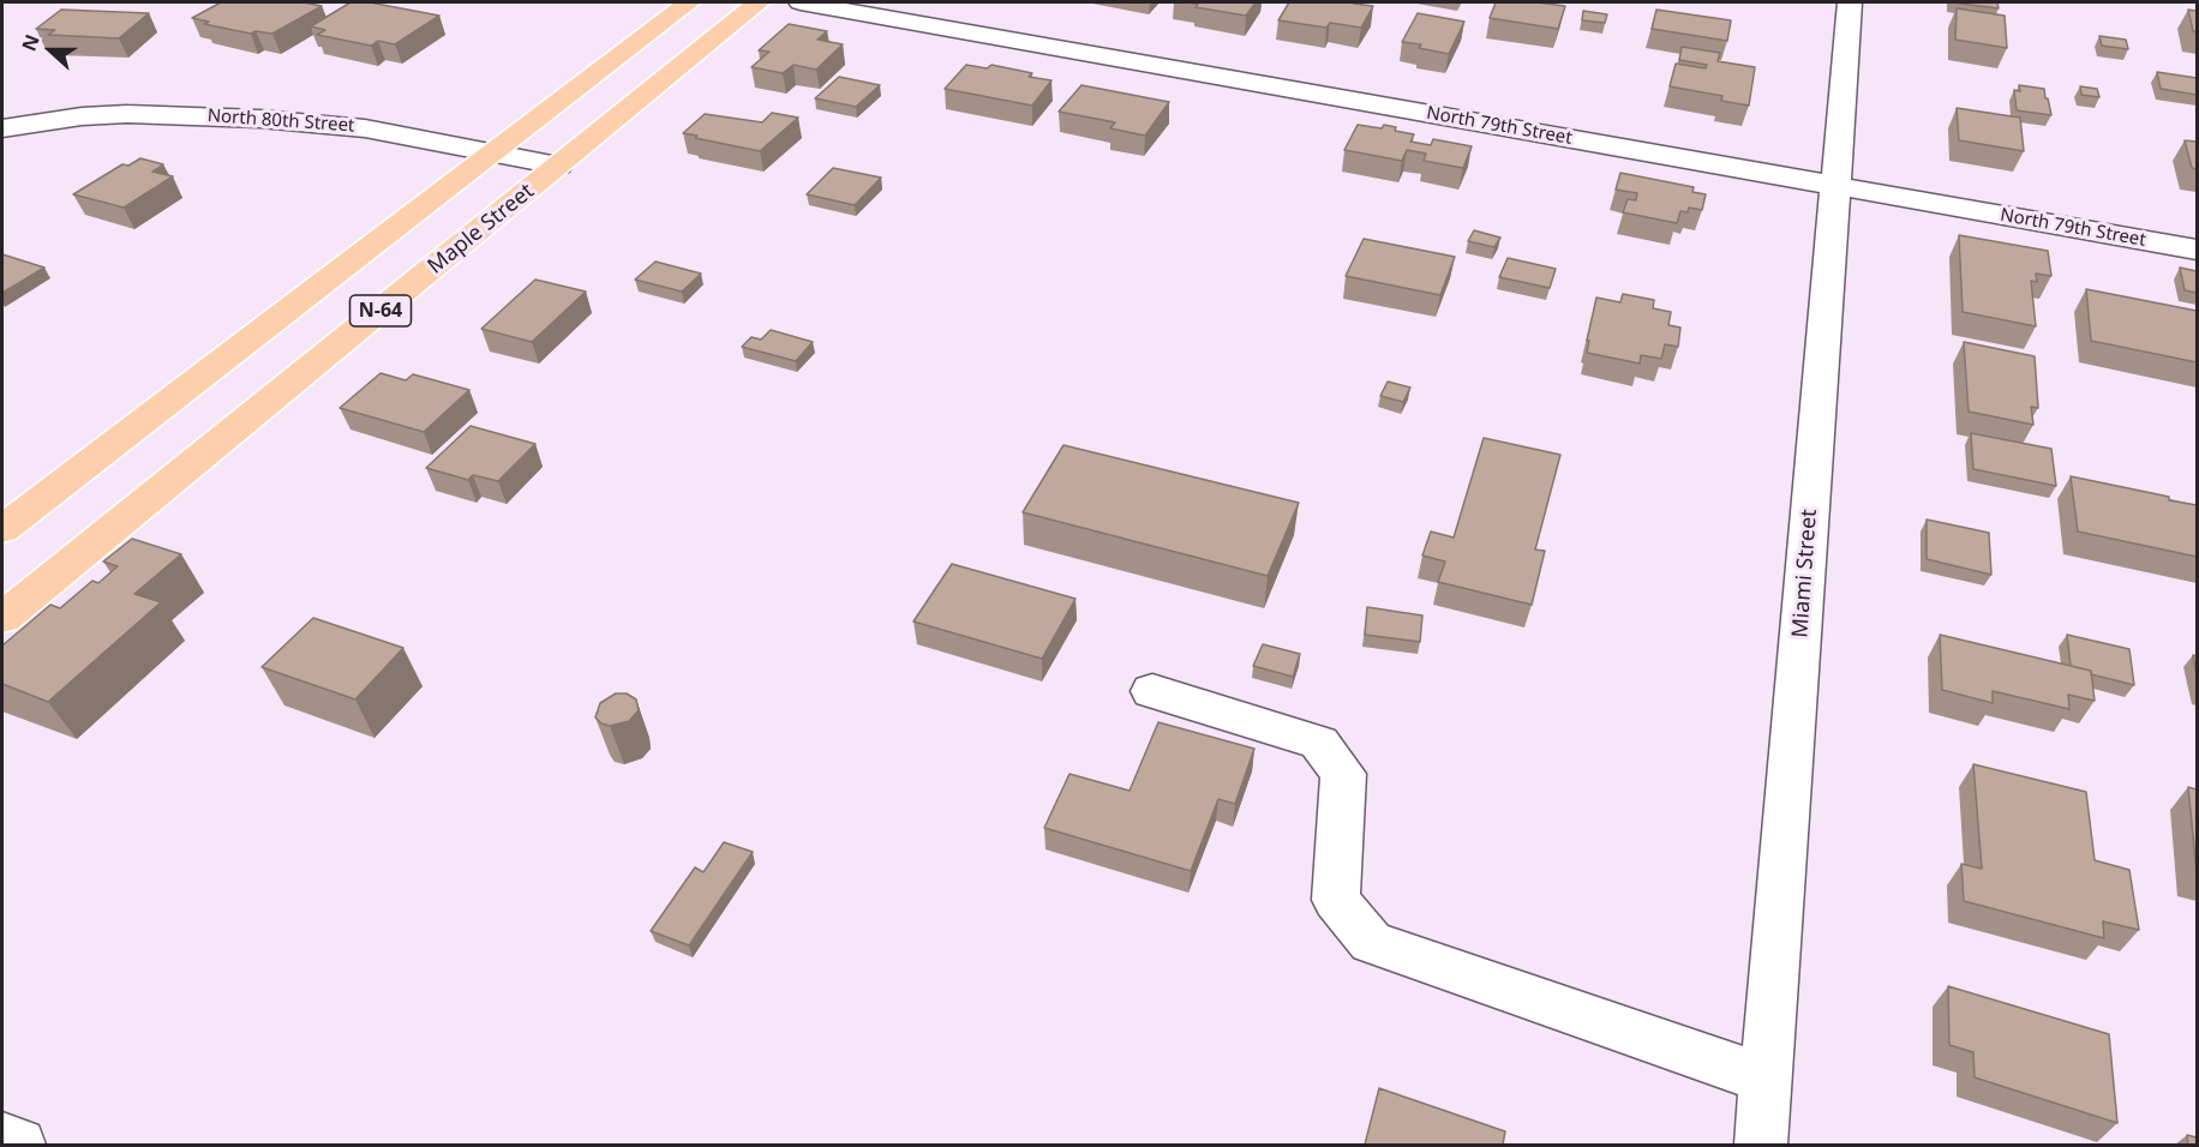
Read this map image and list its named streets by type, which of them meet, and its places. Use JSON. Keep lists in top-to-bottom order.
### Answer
{
  "streets": {
    "main road": ["Maple Street", "N-64"],
    "street": ["North 80th Street", "North 79th Street", "Miami Street"]
  },
  "crossings": [
    ["North 80th Street", "Maple Street"],
    ["North 80th Street", "N-64"],
    ["North 79th Street", "Miami Street"]
  ],
  "north": "left"
}
